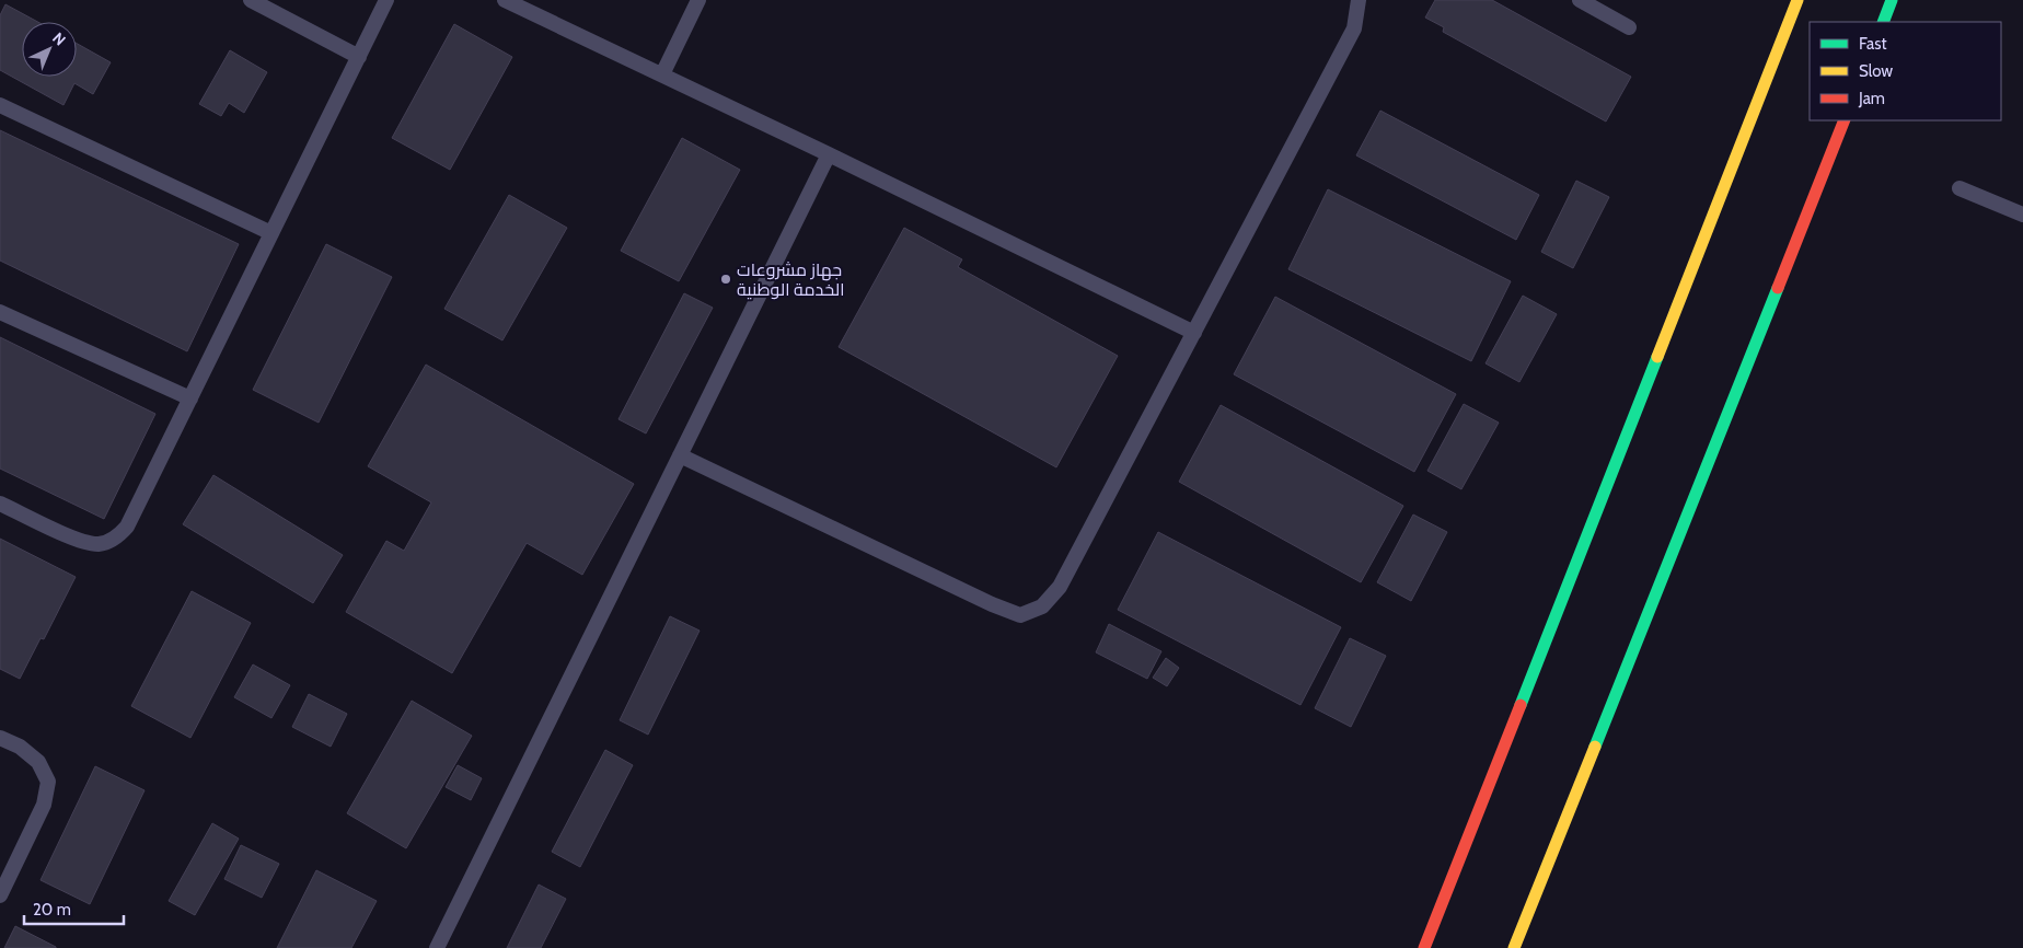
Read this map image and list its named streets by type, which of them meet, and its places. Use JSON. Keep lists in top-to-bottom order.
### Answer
{
  "places": ["جهاز مشروعات الخدمة الوطنية"],
  "legend": ["Fast", "Slow", "Jam"],
  "scale_bar": "20 m",
  "north": "top right"
}
